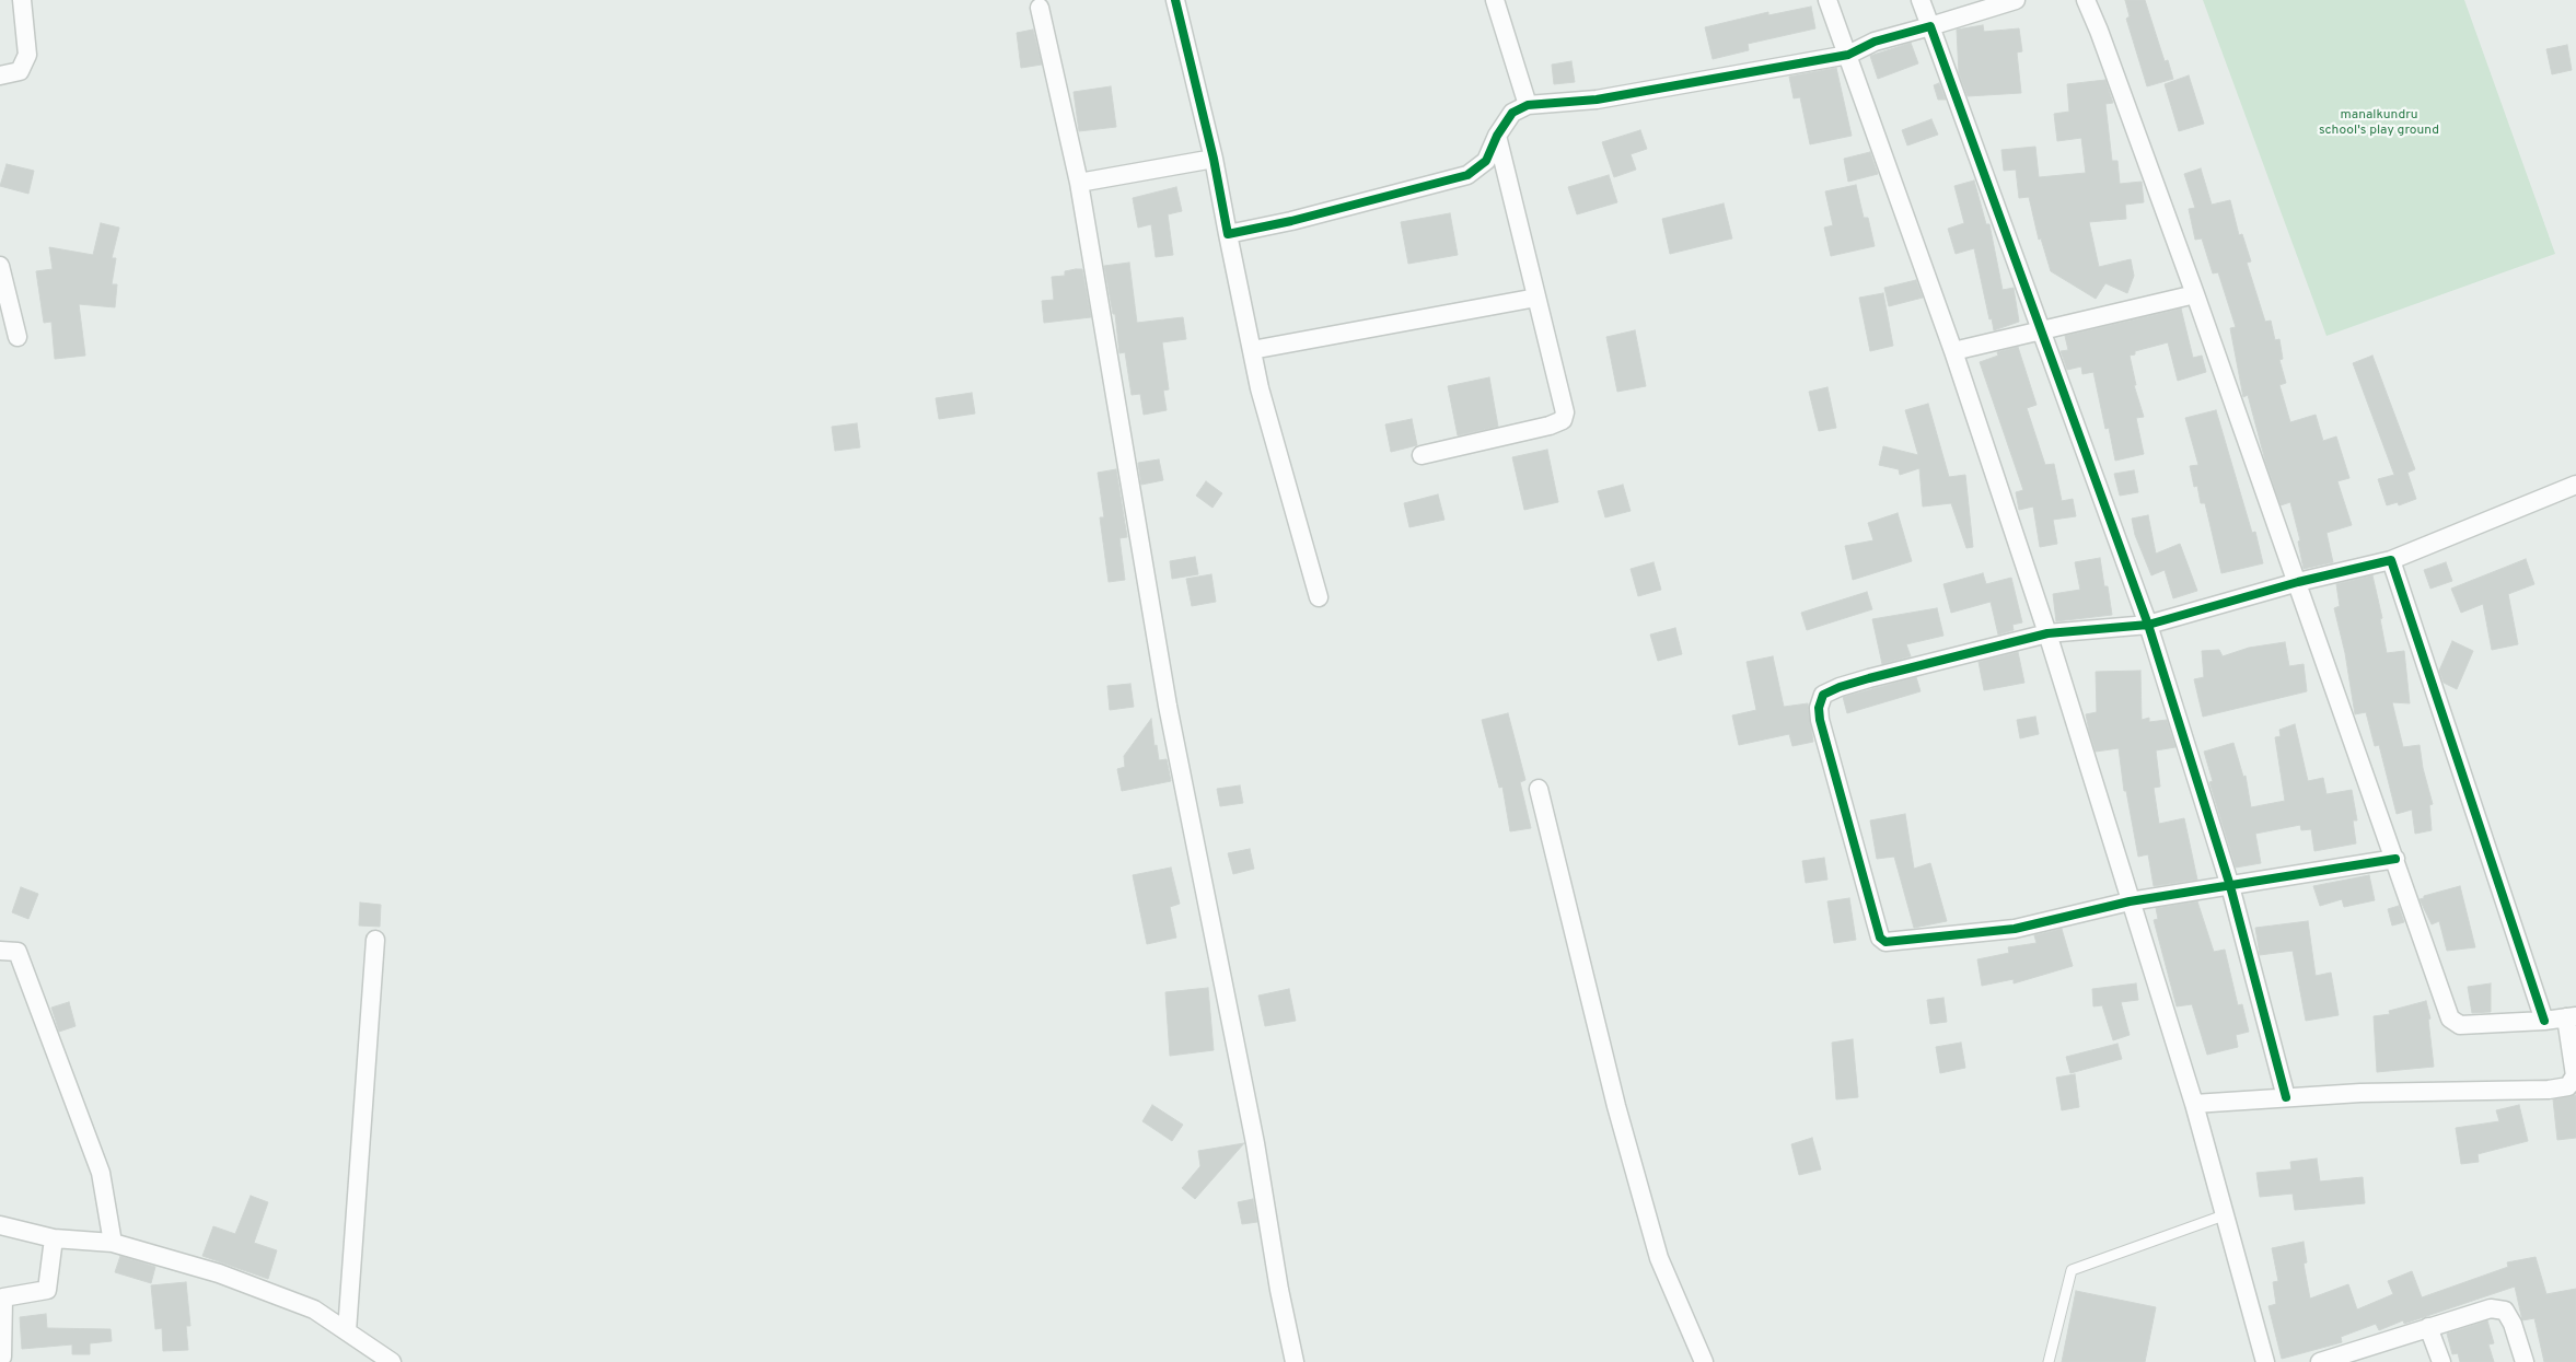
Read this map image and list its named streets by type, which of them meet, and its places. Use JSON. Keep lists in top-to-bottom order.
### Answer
{
  "parks": ["manalkundru school's play ground"]
}
